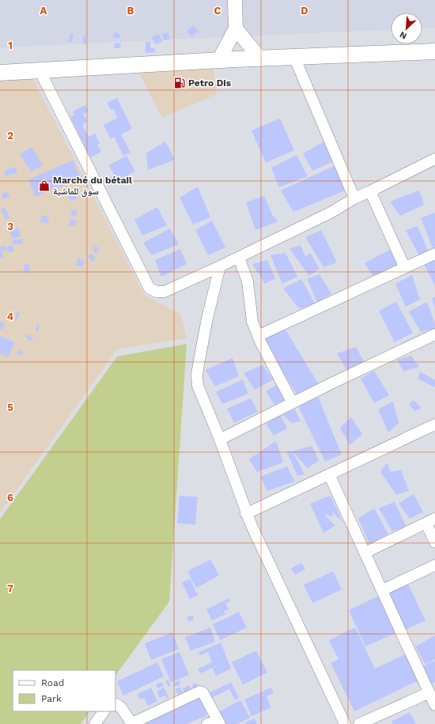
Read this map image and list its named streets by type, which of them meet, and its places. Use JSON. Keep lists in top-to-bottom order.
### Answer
{
  "places": {
    "fuel station": ["Petro Dis"],
    "shop": ["Marché du bétail سوق للماشية"]
  },
  "legend": ["Road", "Park"],
  "north": "bottom left",
  "grid": {
    "columns": [
      "A",
      "B",
      "C",
      "D"
    ],
    "rows": [
      "1",
      "2",
      "3",
      "4",
      "5",
      "6",
      "7"
    ]
  }
}
